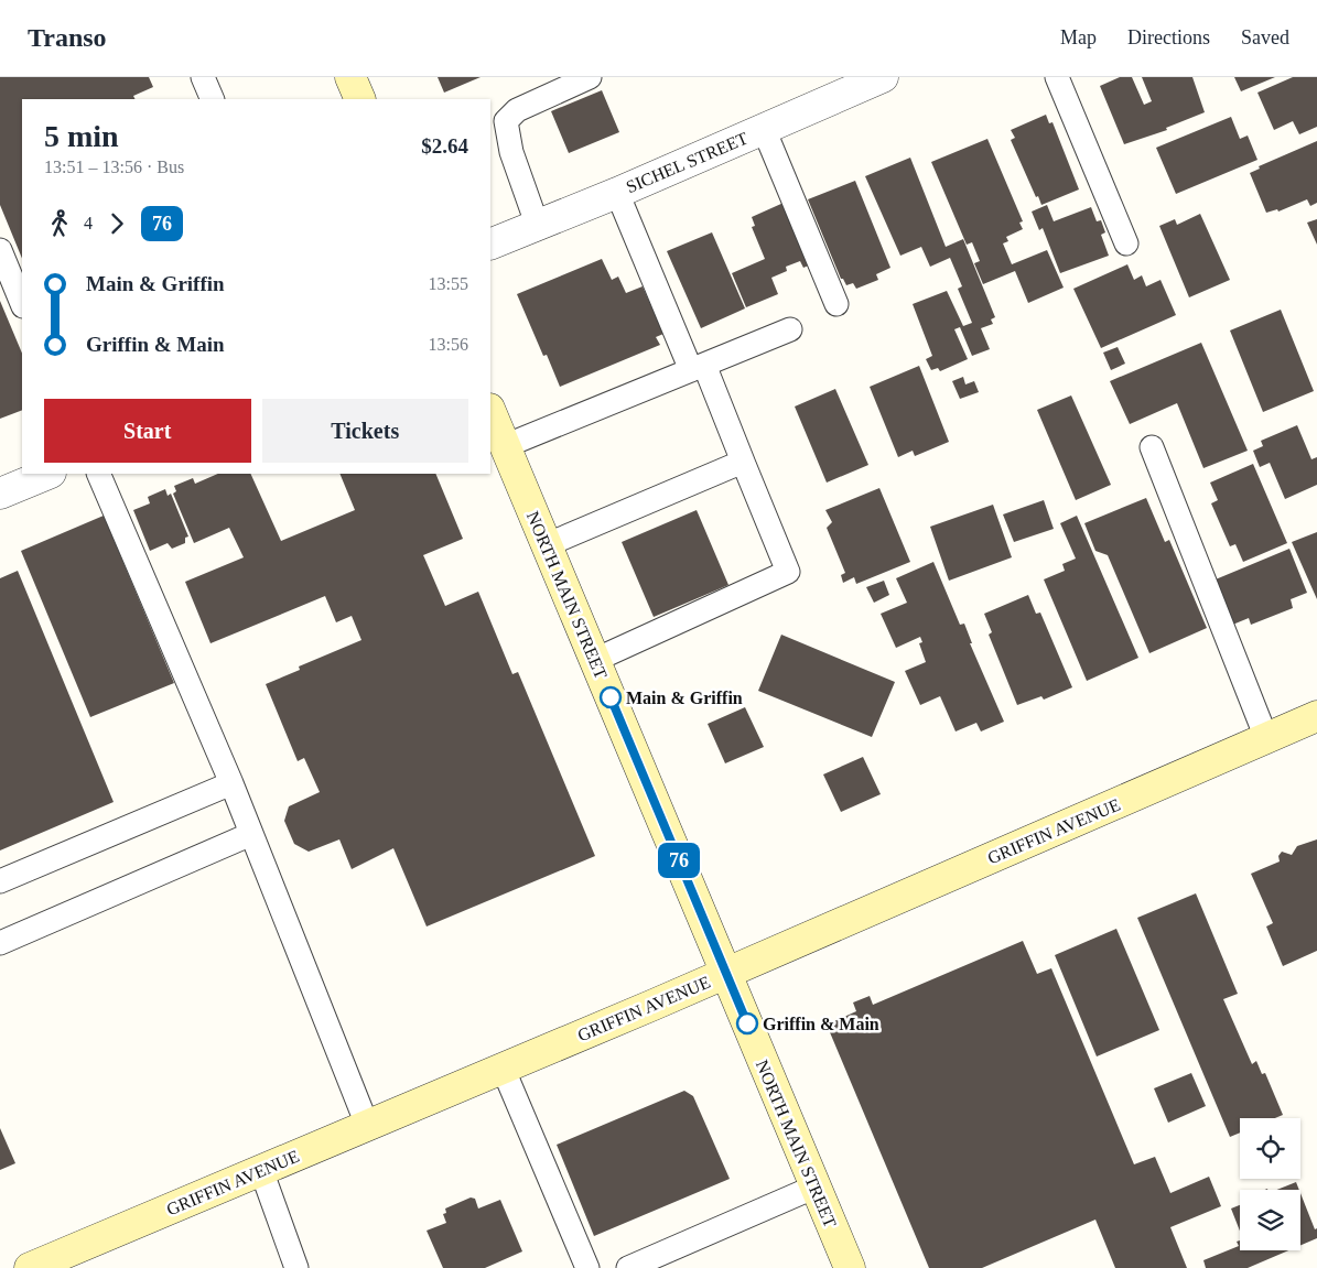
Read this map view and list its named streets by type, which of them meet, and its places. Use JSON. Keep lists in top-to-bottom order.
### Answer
{
  "streets": {
    "main road": ["NORTH MAIN STREET", "GRIFFIN AVENUE"],
    "street": ["SICHEL STREET"]
  },
  "crossings": [
    ["NORTH MAIN STREET", "GRIFFIN AVENUE"]
  ],
  "places": ["Main & Griffin", "Griffin & Main"],
  "lines": ["bus line 76"],
  "page": {
    "header": "Transo",
    "nav": ["Map", "Directions", "Saved"],
    "on_map": "76",
    "heading": ["5 min", "13:51 – 13:56 · Bus", "$2.64"],
    "legs": ["4", "76"],
    "list": [
      {
        "name": "Main & Griffin",
        "value": "13:55"
      },
      {
        "name": "Griffin & Main",
        "value": "13:56"
      }
    ],
    "buttons": ["Start", "Tickets"]
  }
}
